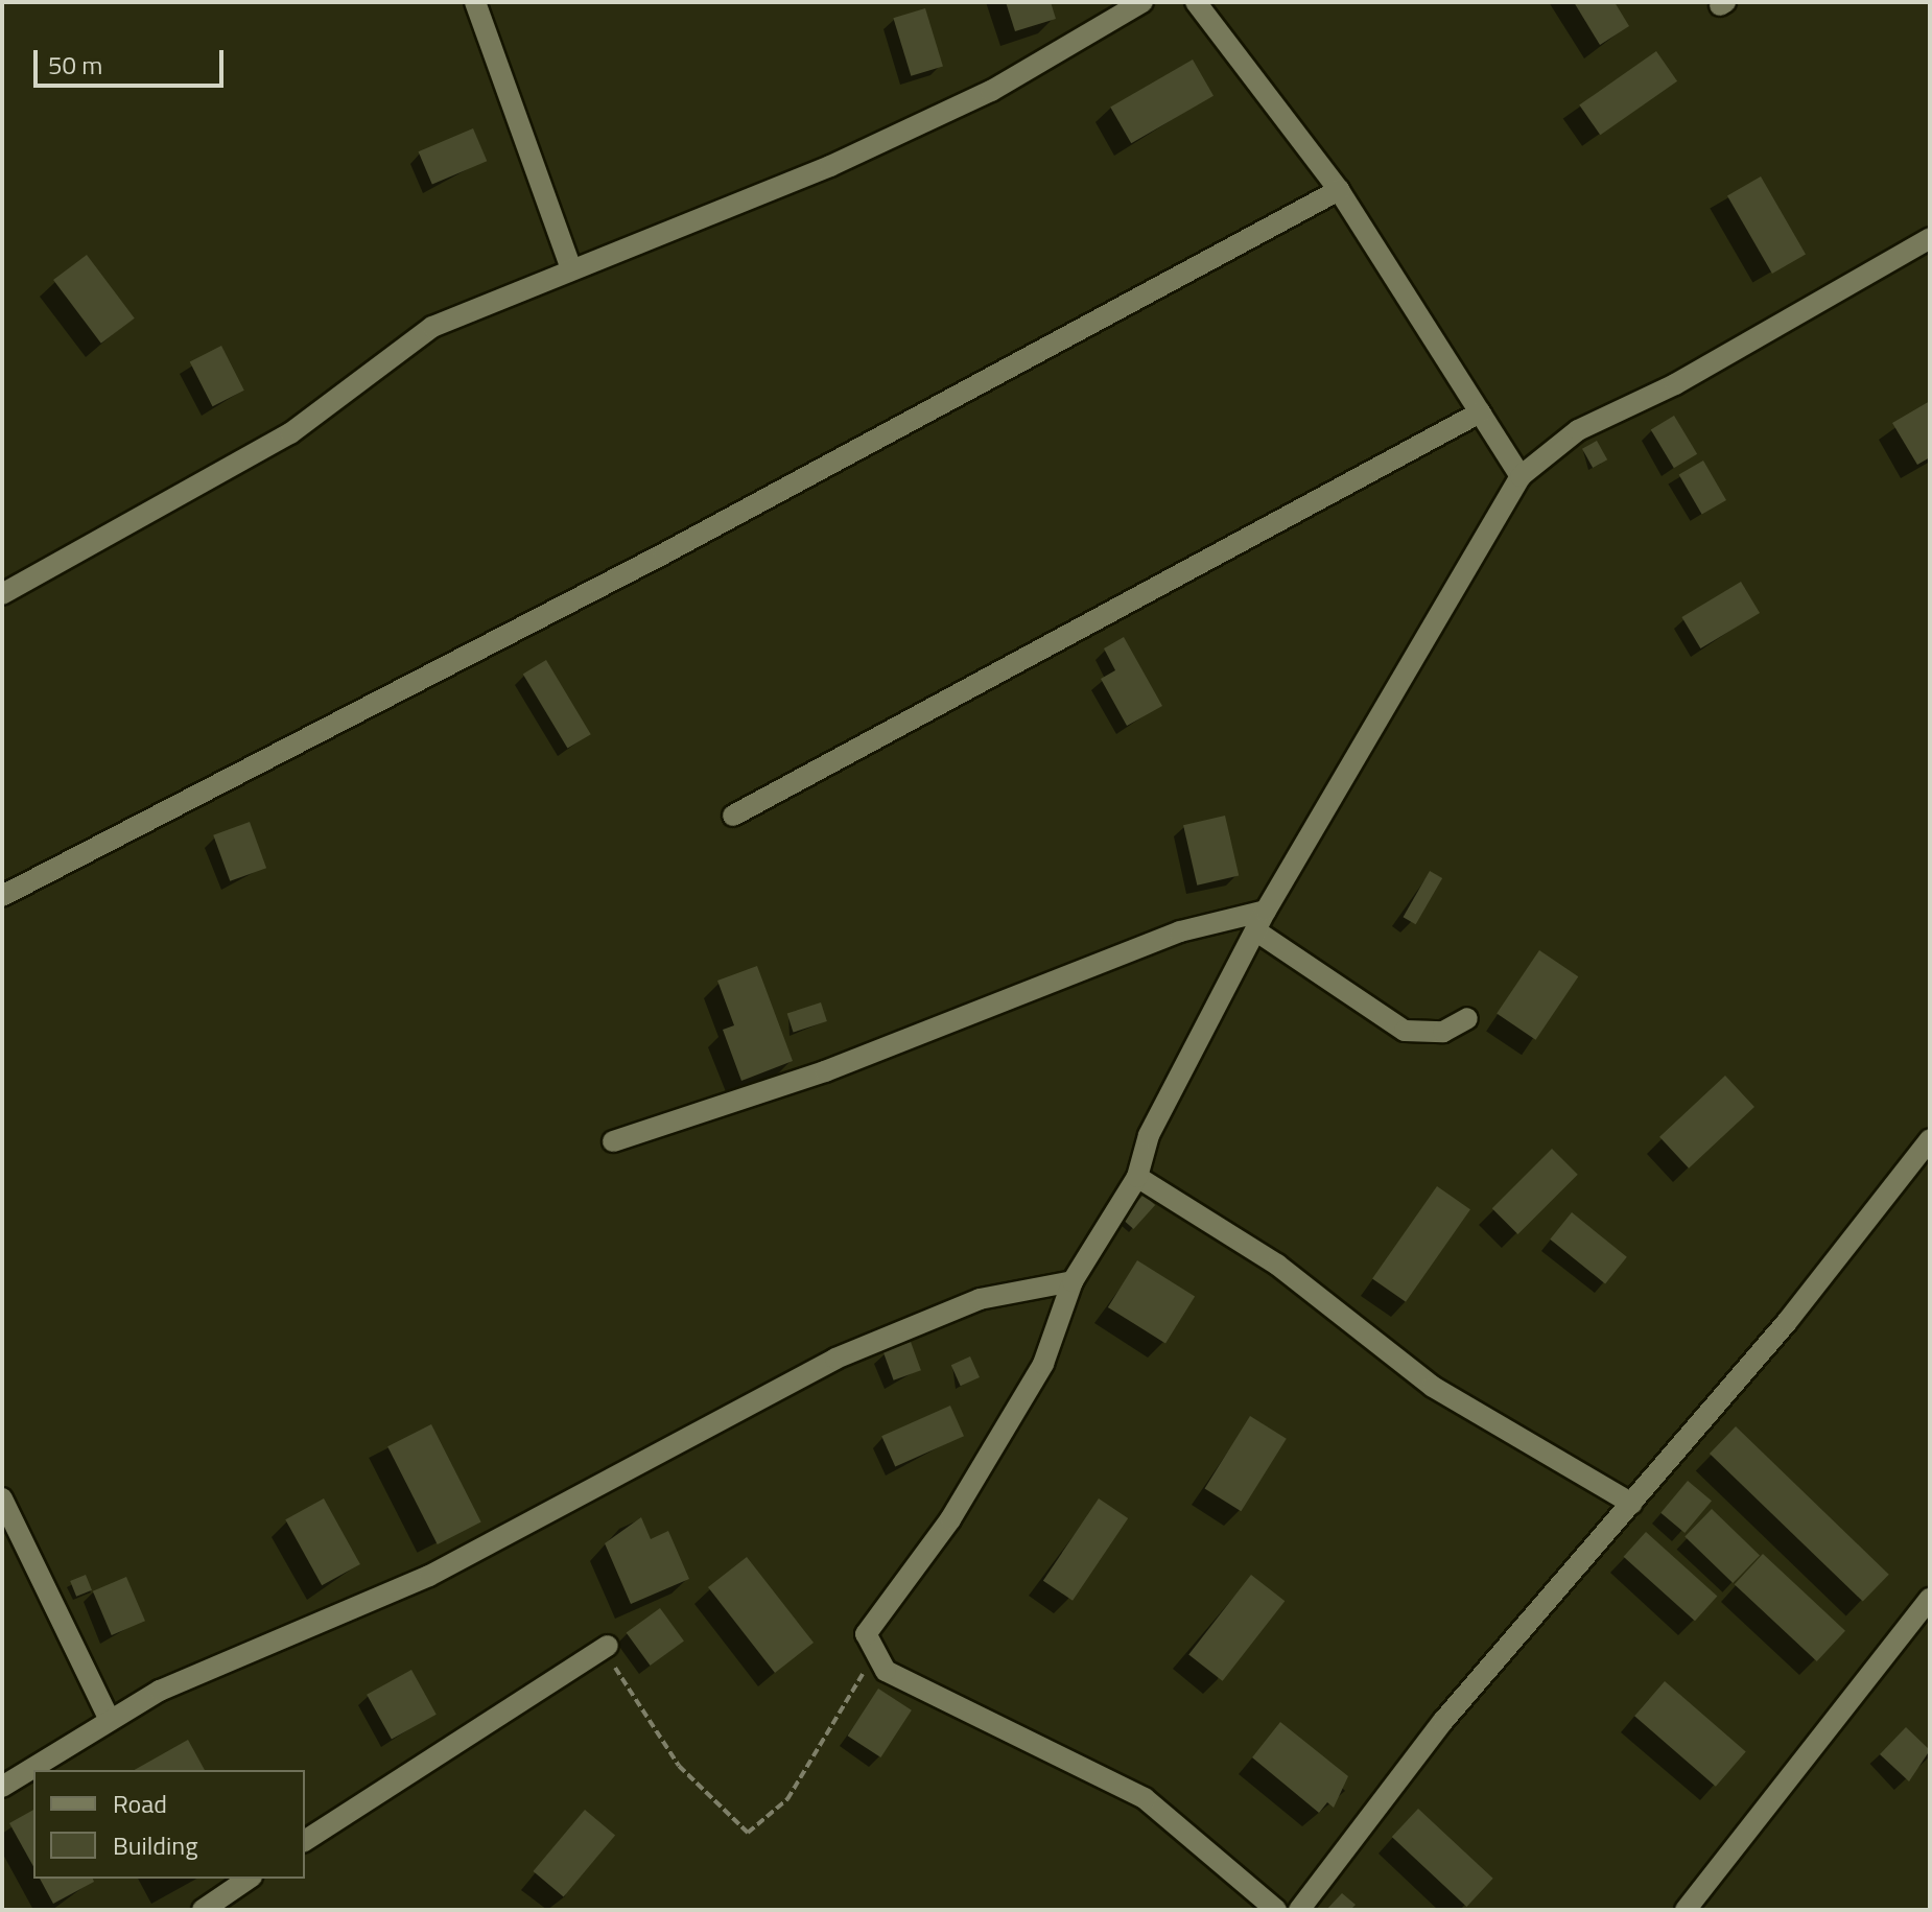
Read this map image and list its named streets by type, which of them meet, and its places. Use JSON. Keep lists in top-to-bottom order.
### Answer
{
  "legend": ["Road", "Building"],
  "scale_bar": "50 m"
}
